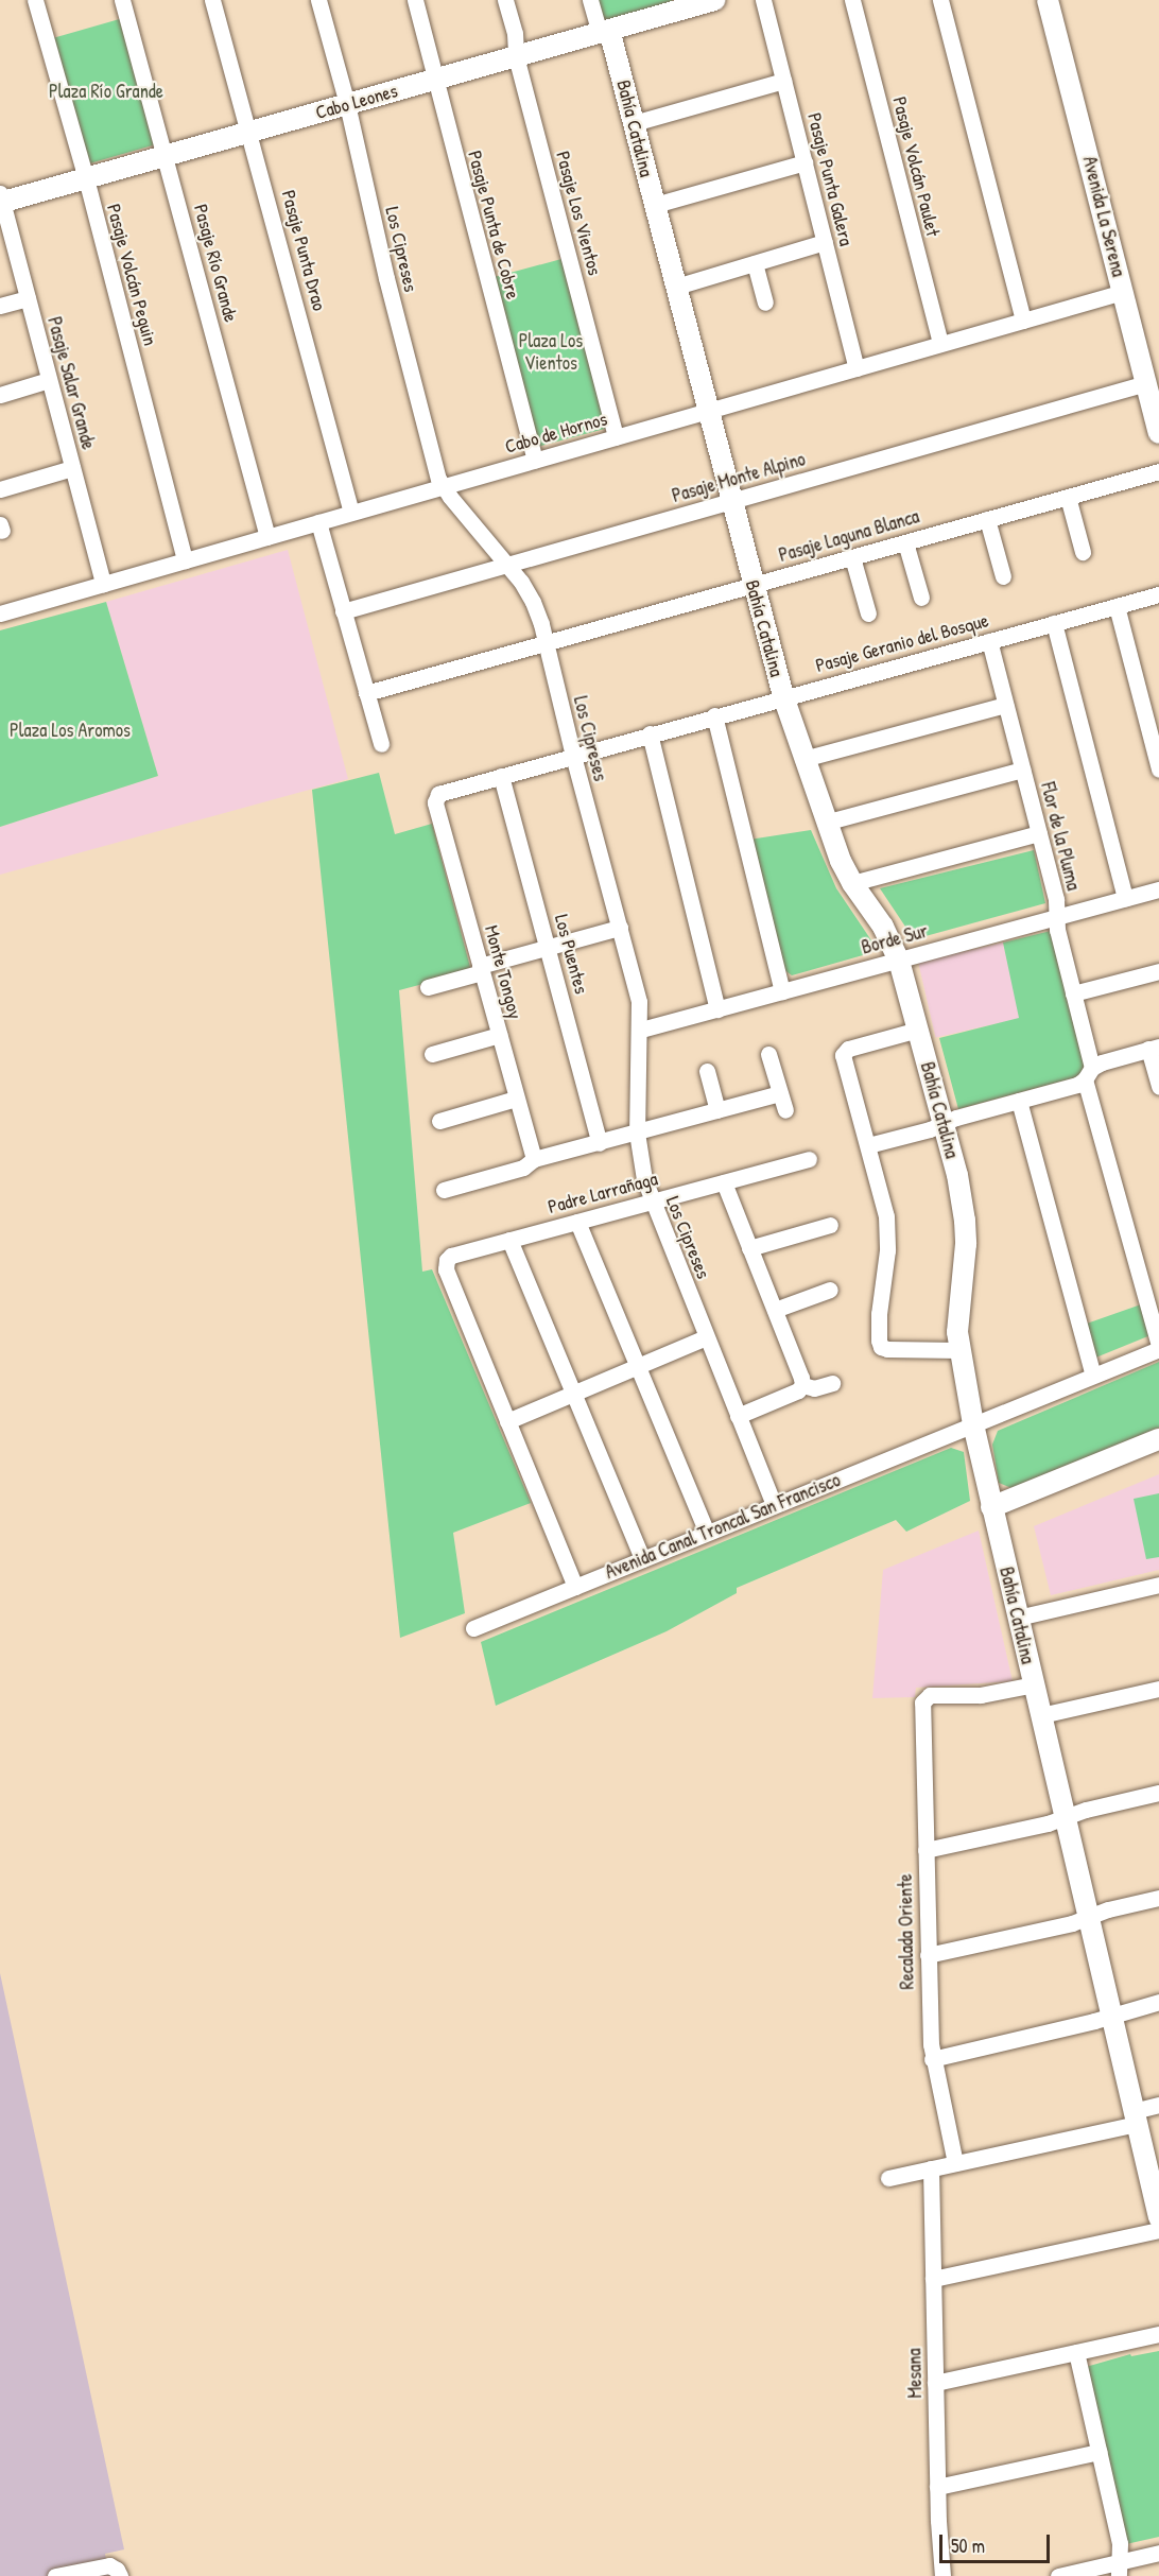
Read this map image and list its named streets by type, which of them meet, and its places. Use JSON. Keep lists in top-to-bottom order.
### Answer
{
  "streets": {
    "street": [
      "Cabo Leones",
      "Bahía Catalina",
      "Pasaje Volcán Paulet",
      "Pasaje Punta Galera",
      "Pasaje Los Vientos",
      "Avenida La Serena",
      "Pasaje Punta de Cobre",
      "Los Cipreses",
      "Pasaje Punta Drao",
      "Pasaje Río Grande",
      "Pasaje Volcán Peguin",
      "Pasaje Salar Grande",
      "Cabo de Hornos",
      "Pasaje Monte Alpino",
      "Pasaje Laguna Blanca",
      "Pasaje Geranio del Bosque",
      "Flor de la Pluma",
      "Borde Sur",
      "Los Puentes",
      "Monte Tongoy",
      "Padre Larrañaga",
      "Avenida Canal Troncal San Francisco",
      "Recalada Oriente",
      "Mesana"
    ]
  },
  "crossings": [
    ["Cabo Leones", "Bahía Catalina"],
    ["Cabo Leones", "Pasaje Los Vientos"],
    ["Cabo Leones", "Pasaje Punta de Cobre"],
    ["Cabo Leones", "Los Cipreses"],
    ["Cabo Leones", "Pasaje Punta Drao"],
    ["Cabo Leones", "Pasaje Río Grande"],
    ["Cabo Leones", "Pasaje Volcán Peguin"],
    ["Cabo Leones", "Pasaje Salar Grande"],
    ["Bahía Catalina", "Cabo de Hornos"],
    ["Bahía Catalina", "Pasaje Monte Alpino"],
    ["Bahía Catalina", "Pasaje Laguna Blanca"],
    ["Bahía Catalina", "Pasaje Geranio del Bosque"],
    ["Bahía Catalina", "Borde Sur"],
    ["Bahía Catalina", "Avenida Canal Troncal San Francisco"],
    ["Bahía Catalina", "Recalada Oriente"],
    ["Pasaje Volcán Paulet", "Cabo de Hornos"],
    ["Pasaje Punta Galera", "Cabo de Hornos"],
    ["Pasaje Los Vientos", "Cabo de Hornos"],
    ["Avenida La Serena", "Cabo de Hornos"],
    ["Avenida La Serena", "Pasaje Monte Alpino"],
    ["Pasaje Punta de Cobre", "Cabo de Hornos"],
    ["Los Cipreses", "Cabo de Hornos"],
    ["Los Cipreses", "Pasaje Monte Alpino"],
    ["Los Cipreses", "Pasaje Laguna Blanca"],
    ["Los Cipreses", "Pasaje Geranio del Bosque"],
    ["Los Cipreses", "Borde Sur"],
    ["Los Cipreses", "Padre Larrañaga"],
    ["Los Cipreses", "Avenida Canal Troncal San Francisco"],
    ["Pasaje Punta Drao", "Cabo de Hornos"],
    ["Pasaje Río Grande", "Cabo de Hornos"],
    ["Pasaje Volcán Peguin", "Cabo de Hornos"],
    ["Pasaje Salar Grande", "Cabo de Hornos"],
    ["Pasaje Geranio del Bosque", "Flor de la Pluma"],
    ["Pasaje Geranio del Bosque", "Los Puentes"],
    ["Pasaje Geranio del Bosque", "Monte Tongoy"],
    ["Flor de la Pluma", "Borde Sur"],
    ["Flor de la Pluma", "Avenida Canal Troncal San Francisco"]
  ],
  "parks": ["Plaza Río Grande", "Plaza Los Vientos", "Plaza Los Aromos"],
  "scale_bar": "50 m"
}
